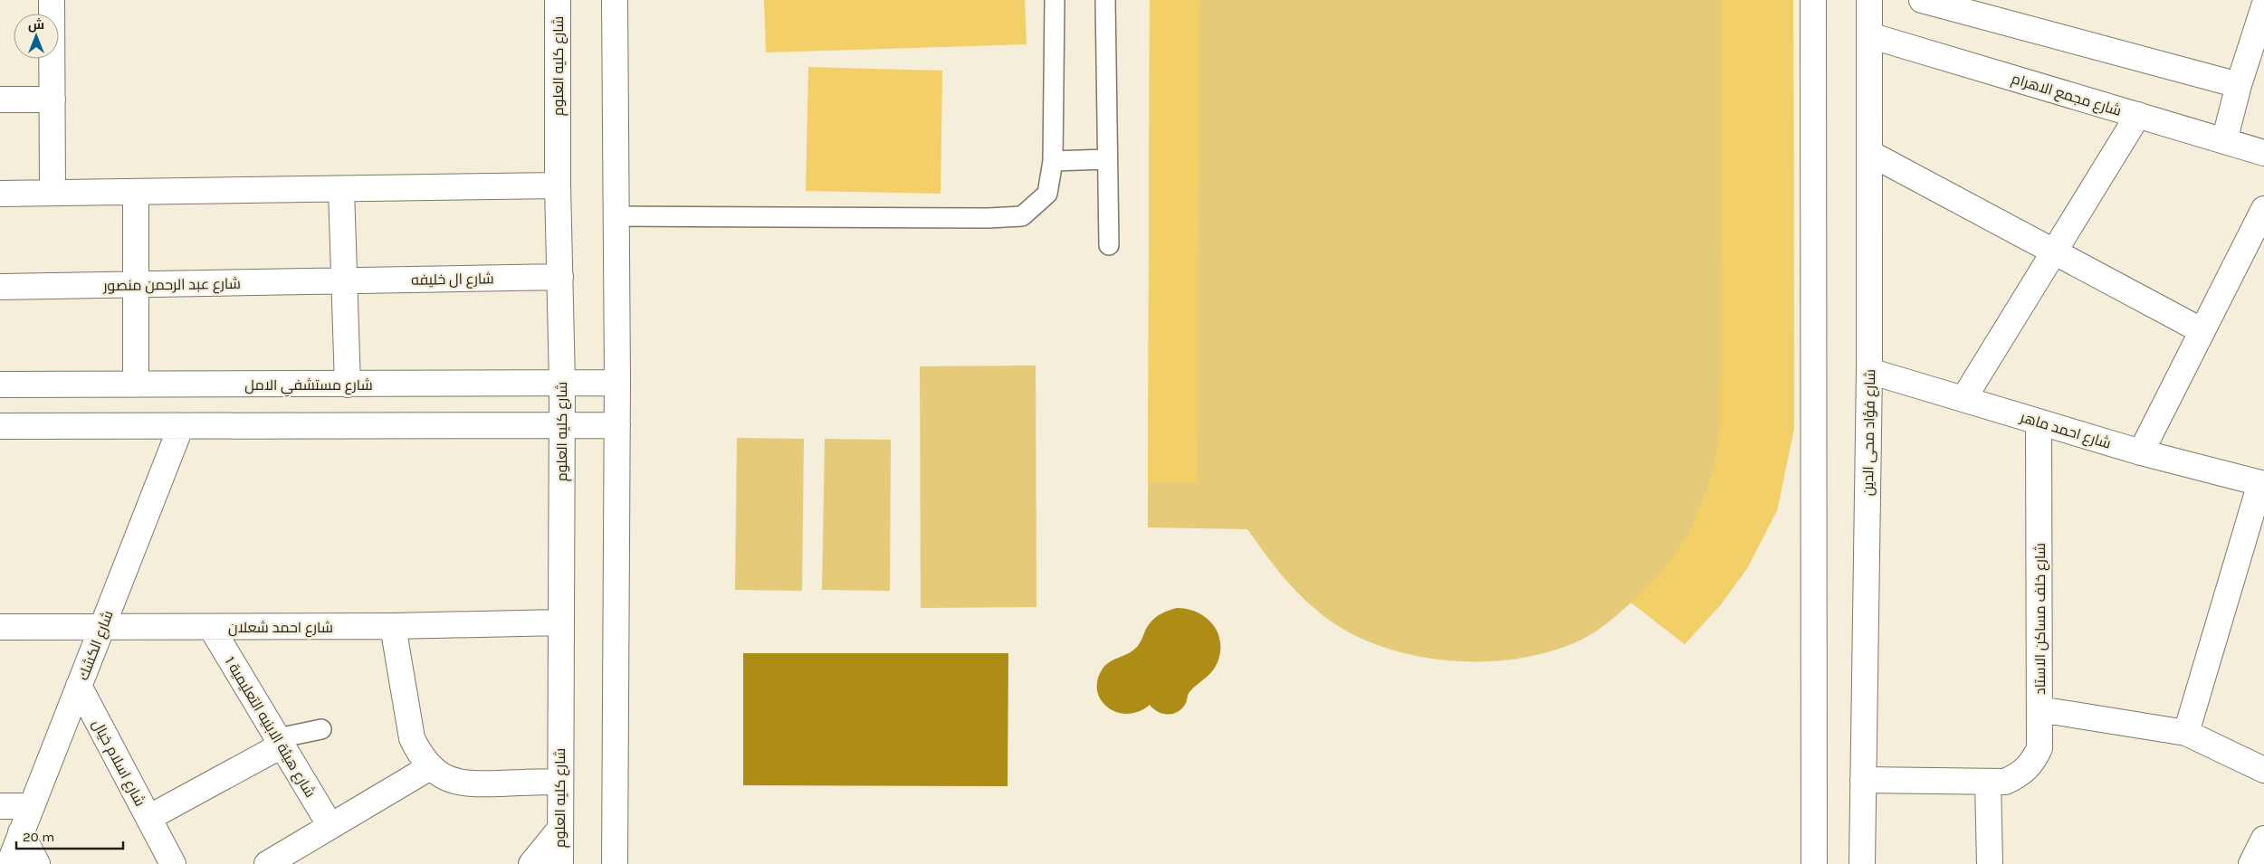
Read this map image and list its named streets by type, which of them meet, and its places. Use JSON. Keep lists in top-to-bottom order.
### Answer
{
  "streets": {
    "street": [
      "شارع كليه العلوم",
      "شارع مجمع الاهرام",
      "شارع ال خليفه",
      "شارع عبد الرحمن منصور",
      "شارع مستشفي الامل",
      "شارع احمد ماهر",
      "شارع فؤاد محى الدين",
      "شارع خلف مساكن الاستاد",
      "شارع احمد شعلان",
      "شارع الكشك",
      "شارع هيئة الابنيه التعليمية 1",
      "شارع اسلام خيال"
    ]
  },
  "crossings": [
    ["شارع كليه العلوم", "شارع ال خليفه"],
    ["شارع كليه العلوم", "شارع مستشفي الامل"],
    ["شارع كليه العلوم", "شارع احمد شعلان"],
    ["شارع مجمع الاهرام", "شارع فؤاد محى الدين"],
    ["شارع ال خليفه", "شارع عبد الرحمن منصور"],
    ["شارع احمد ماهر", "شارع فؤاد محى الدين"],
    ["شارع احمد ماهر", "شارع خلف مساكن الاستاد"],
    ["شارع فؤاد محى الدين", "شارع خلف مساكن الاستاد"],
    ["شارع احمد شعلان", "شارع الكشك"],
    ["شارع احمد شعلان", "شارع هيئة الابنيه التعليمية 1"],
    ["شارع الكشك", "شارع اسلام خيال"]
  ],
  "scale_bar": "20 m",
  "north": "top"
}
